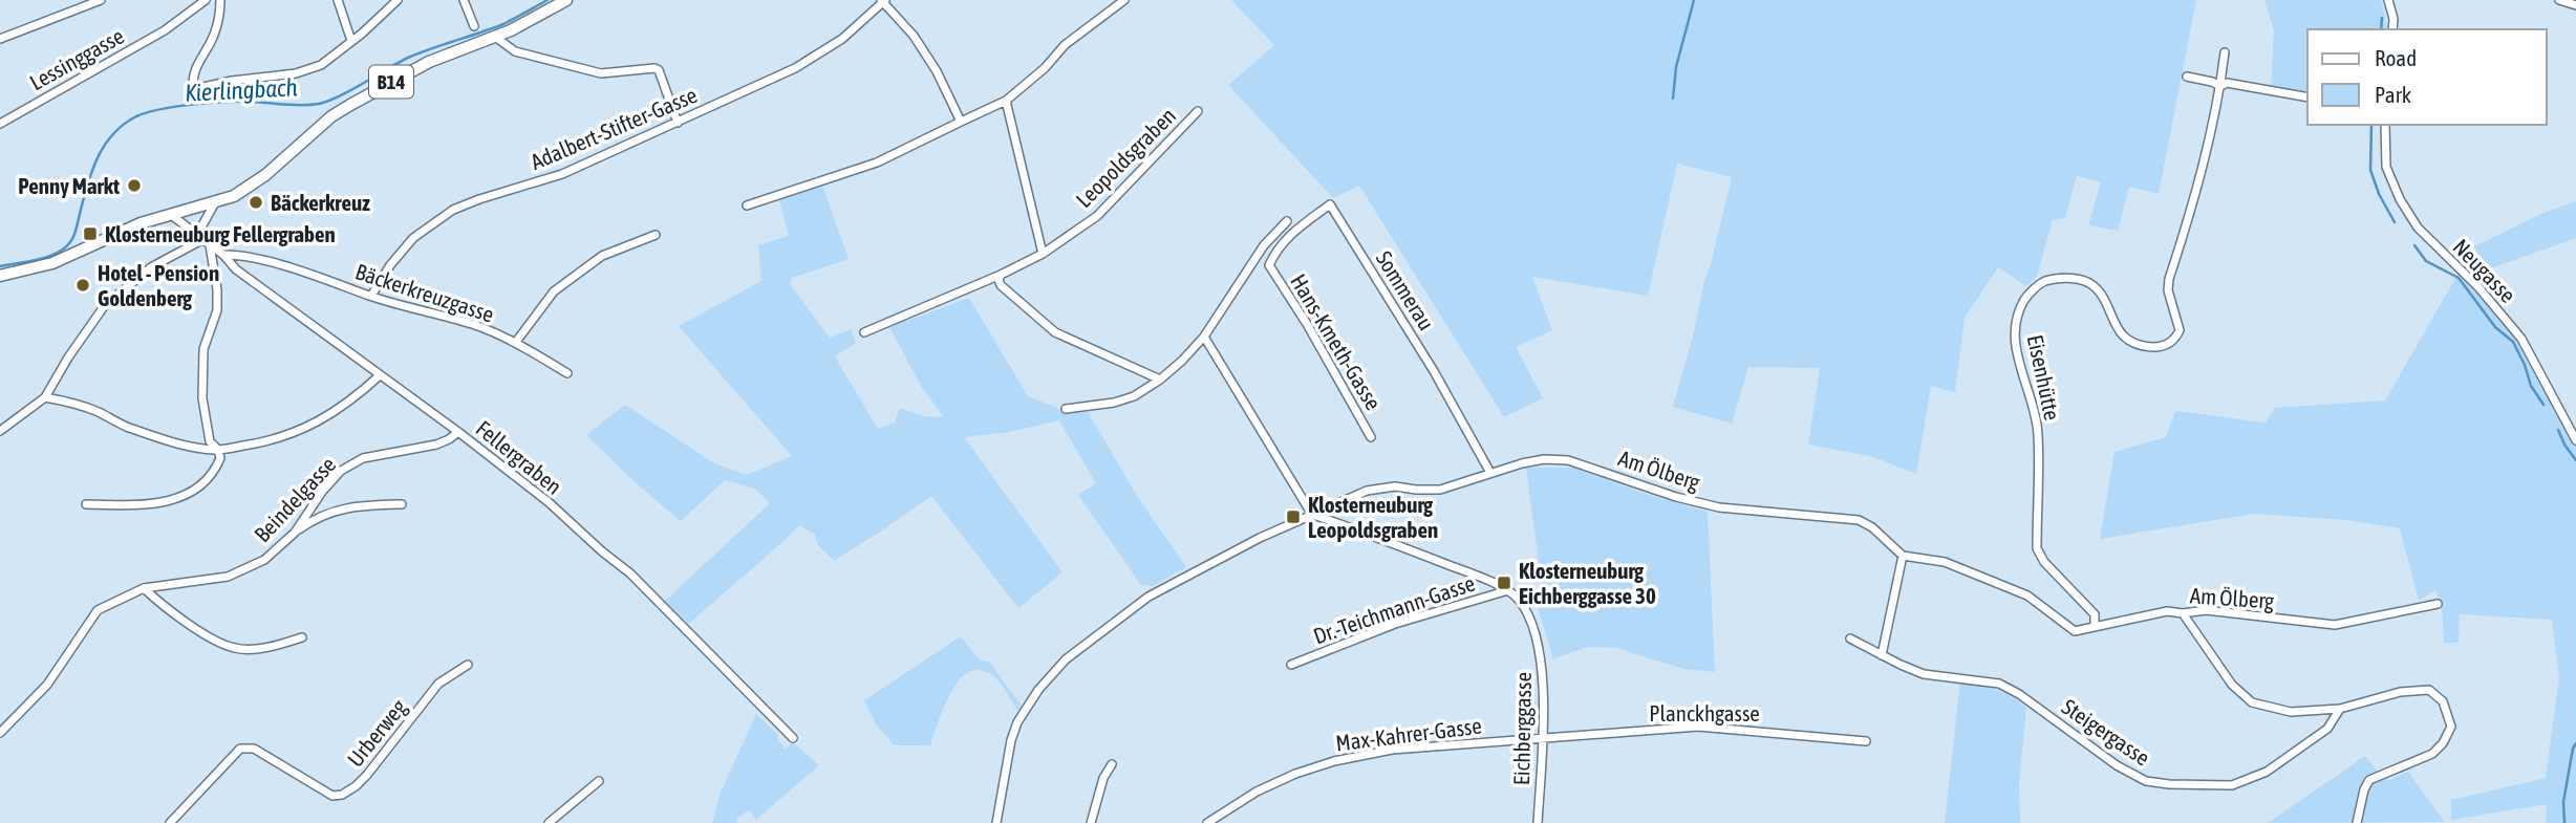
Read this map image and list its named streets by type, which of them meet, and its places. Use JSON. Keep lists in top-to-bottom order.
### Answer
{
  "streets": {
    "main road": ["B14"],
    "street": [
      "Lessinggasse",
      "Adalbert-Stifter-Gasse",
      "Leopoldsgraben",
      "Neugasse",
      "Sommerau",
      "Bäckerkreuzgasse",
      "Hans-Kmeth-Gasse",
      "Eisenhütte",
      "Fellergraben",
      "Am Ölberg",
      "Beindelgasse",
      "Dr.-Teichmann-Gasse",
      "Planckhgasse",
      "Eichberggasse",
      "Steigergasse",
      "Urberweg",
      "Max-Kahrer-Gasse"
    ]
  },
  "crossings": [
    ["B14", "Fellergraben"],
    ["Adalbert-Stifter-Gasse", "Bäckerkreuzgasse"],
    ["Sommerau", "Hans-Kmeth-Gasse"],
    ["Sommerau", "Am Ölberg"],
    ["Bäckerkreuzgasse", "Fellergraben"],
    ["Eisenhütte", "Am Ölberg"],
    ["Fellergraben", "Beindelgasse"],
    ["Dr.-Teichmann-Gasse", "Eichberggasse"],
    ["Planckhgasse", "Eichberggasse"],
    ["Planckhgasse", "Max-Kahrer-Gasse"],
    ["Eichberggasse", "Max-Kahrer-Gasse"]
  ],
  "water": ["Kierlingbach"],
  "places": {
    "other": ["Penny Markt", "Bäckerkreuz", "Hotel - Pension Goldenberg"],
    "transit": ["Klosterneuburg Fellergraben", "Klosterneuburg Leopoldsgraben", "Klosterneuburg Eichberggasse 30"]
  },
  "legend": ["Road", "Park"]
}
